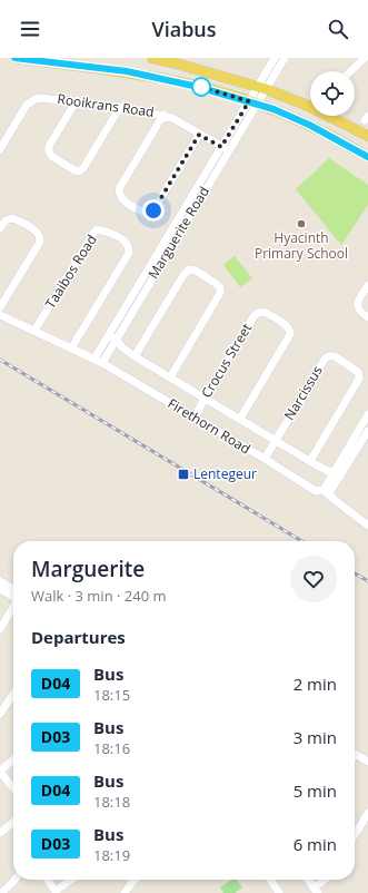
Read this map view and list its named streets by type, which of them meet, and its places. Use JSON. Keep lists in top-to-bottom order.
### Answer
{
  "streets": {
    "street": [
      "Rooikrans Road",
      "Marguerite Road",
      "Taaibos Road",
      "Crocus Street",
      "Narcissus",
      "Firethorn Road"
    ]
  },
  "crossings": [
    ["Rooikrans Road", "Marguerite Road"],
    ["Marguerite Road", "Firethorn Road"],
    ["Taaibos Road", "Firethorn Road"],
    ["Crocus Street", "Firethorn Road"],
    ["Narcissus", "Firethorn Road"]
  ],
  "places": {
    "other": ["Hyacinth Primary School"],
    "transit": ["Lentegeur"]
  },
  "lines": ["bus line D04"],
  "page": {
    "header": "Viabus",
    "heading": [
      ["Marguerite", "Walk · 3 min · 240 m"],
      "Departures"
    ],
    "list": [
      {
        "mark": "D04",
        "name": "Bus",
        "note": "18:15",
        "value": "2 min"
      },
      {
        "mark": "D03",
        "name": "Bus",
        "note": "18:16",
        "value": "3 min"
      },
      {
        "mark": "D04",
        "name": "Bus",
        "note": "18:18",
        "value": "5 min"
      },
      {
        "mark": "D03",
        "name": "Bus",
        "note": "18:19",
        "value": "6 min"
      }
    ]
  }
}
